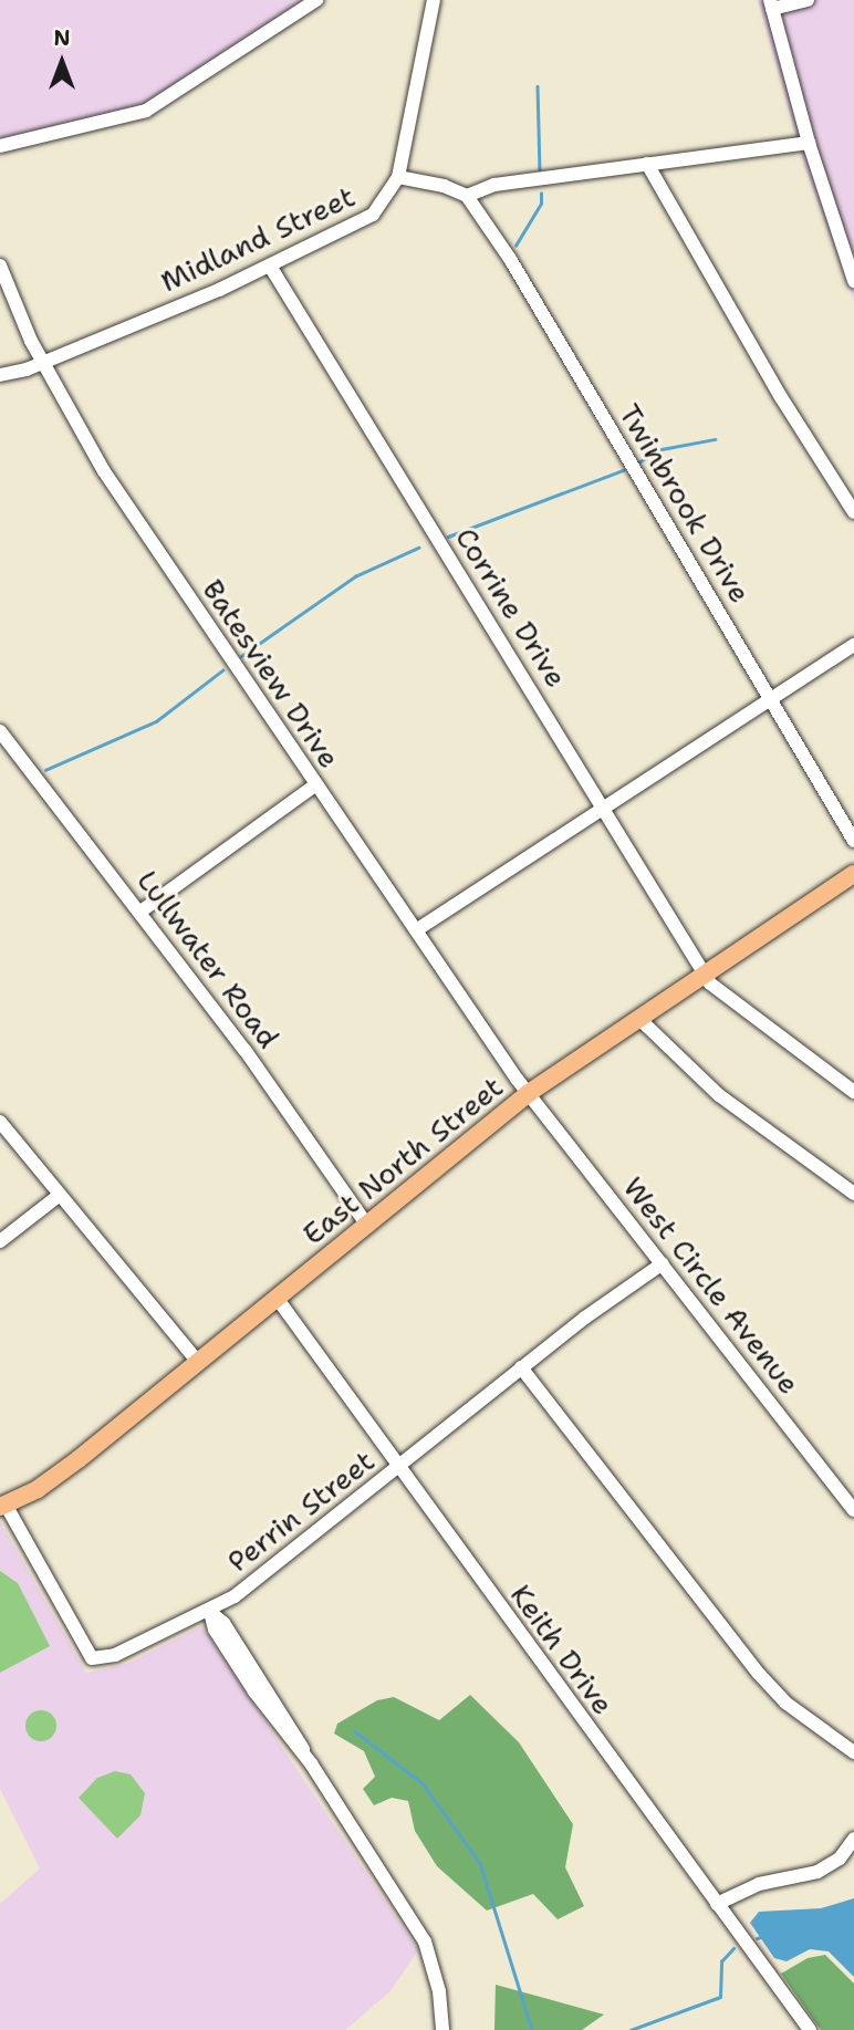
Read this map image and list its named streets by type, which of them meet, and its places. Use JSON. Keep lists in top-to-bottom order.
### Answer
{
  "streets": {
    "main road": ["East North Street"],
    "street": [
      "Midland Street",
      "Twinbrook Drive",
      "Corrine Drive",
      "Batesview Drive",
      "Lullwater Road",
      "West Circle Avenue",
      "Perrin Street",
      "Keith Drive"
    ]
  },
  "crossings": [
    ["Midland Street", "Corrine Drive"],
    ["Midland Street", "Batesview Drive"],
    ["Corrine Drive", "East North Street"],
    ["Batesview Drive", "East North Street"],
    ["Batesview Drive", "West Circle Avenue"],
    ["Lullwater Road", "East North Street"],
    ["East North Street", "West Circle Avenue"],
    ["East North Street", "Perrin Street"],
    ["East North Street", "Keith Drive"],
    ["West Circle Avenue", "Perrin Street"],
    ["Perrin Street", "Keith Drive"]
  ],
  "north": "top"
}
